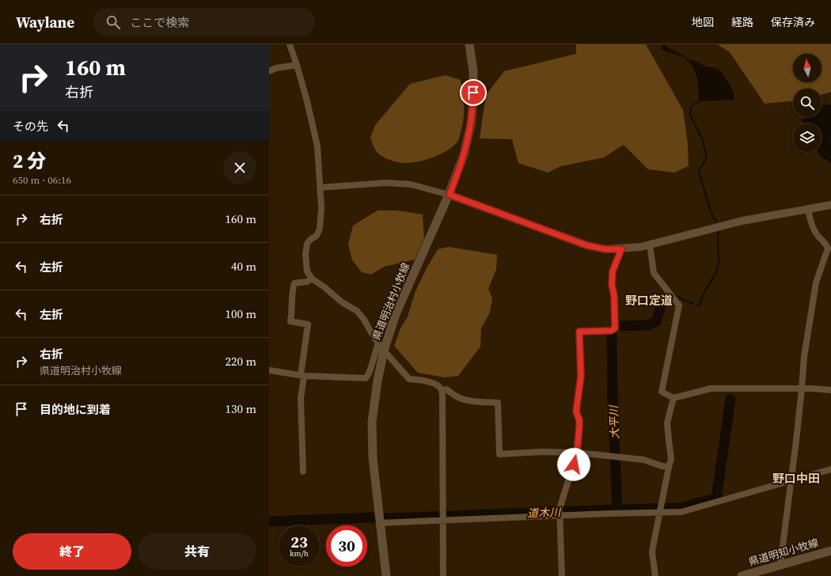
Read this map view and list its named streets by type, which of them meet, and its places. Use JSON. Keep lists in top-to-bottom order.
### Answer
{
  "streets": {
    "main road": ["県道明治村小牧線", "県道明知小牧線"]
  },
  "districts": ["野口定道", "野口中田"],
  "water": ["大平川", "道木川"],
  "north": "top",
  "page": {
    "header": "Waylane",
    "search": "ここで検索",
    "nav": ["地図", "経路", "保存済み"],
    "turn": ["160 m", "右折"],
    "then": "その先",
    "heading": ["2 分", "650 m · 06:16"],
    "list": [
      {
        "name": "右折",
        "value": "160 m"
      },
      {
        "name": "左折",
        "value": "40 m"
      },
      {
        "name": "左折",
        "value": "100 m"
      },
      {
        "name": "右折",
        "note": "県道明治村小牧線",
        "value": "220 m"
      },
      {
        "name": "目的地に到着",
        "value": "130 m"
      }
    ],
    "speed": "23 km/h",
    "limit": "30",
    "buttons": ["終了", "共有"]
  }
}
